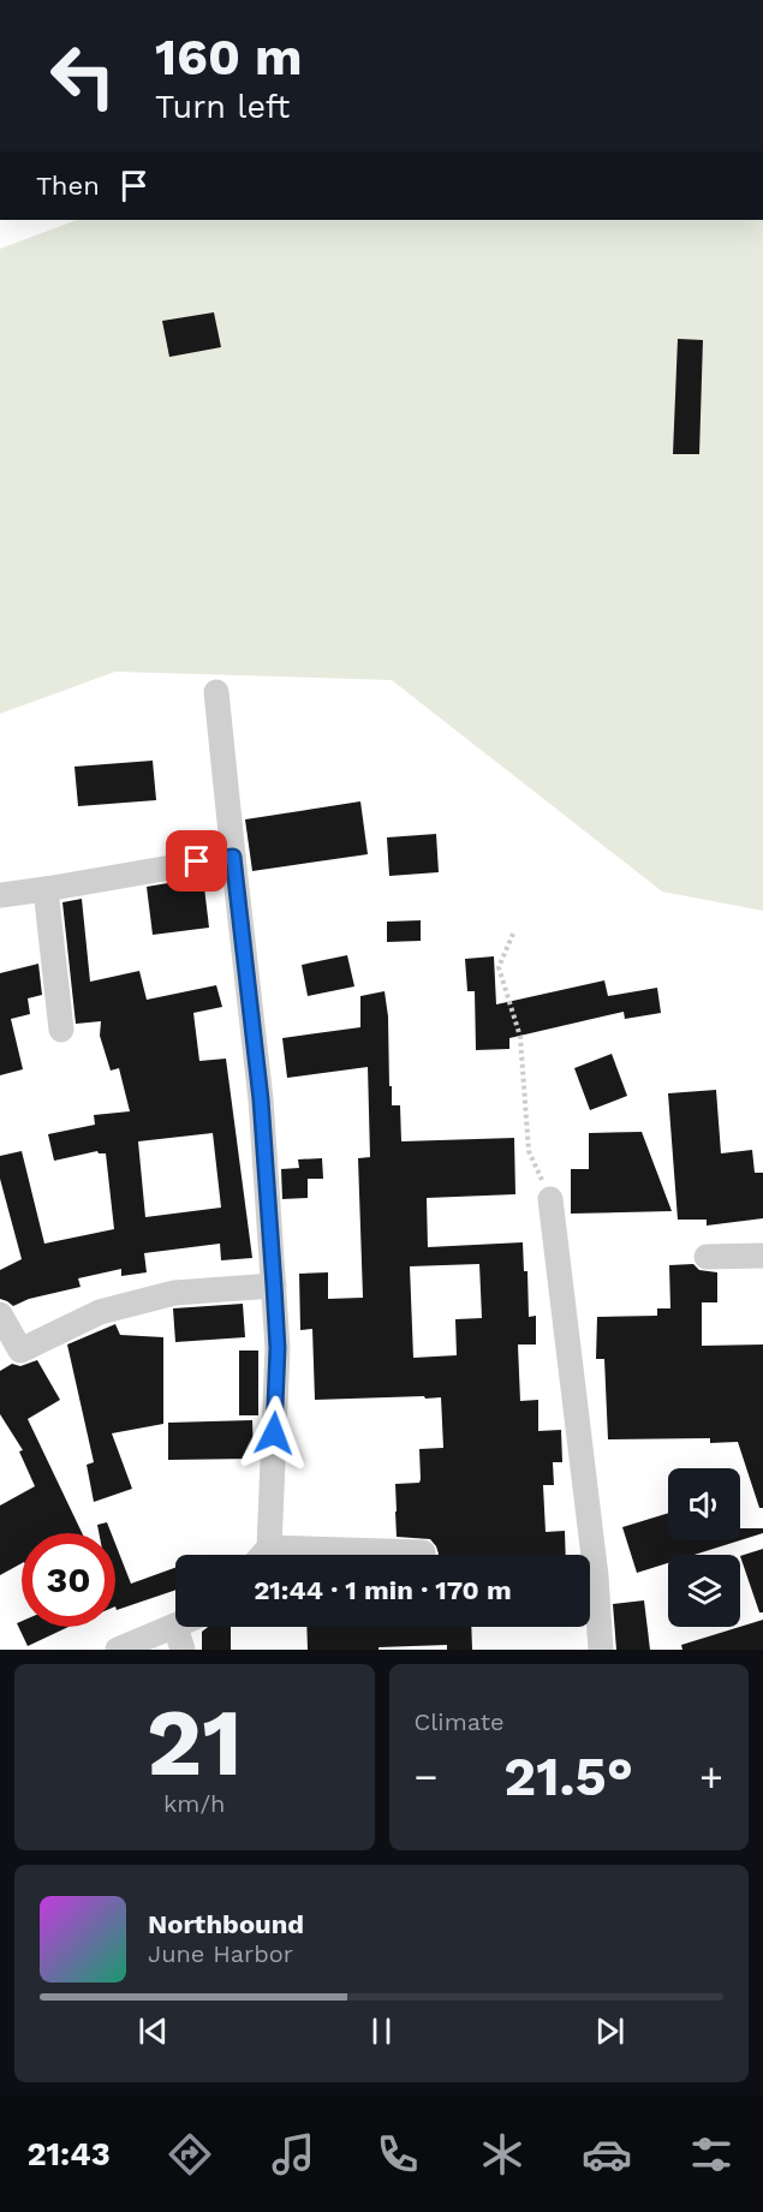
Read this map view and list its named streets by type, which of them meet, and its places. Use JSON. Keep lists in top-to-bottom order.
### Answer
{
  "page": {
    "turn": ["160 m", "Turn left"],
    "then": "Then",
    "limit": "30",
    "trip": "21:44 · 1 min · 170 m",
    "tile": [
      ["21", "km/h"],
      "Climate"
    ],
    "heat": ["−", "21.5°", "+"],
    "song": ["Northbound", "June Harbor"],
    "tabs": "21:43"
  }
}
